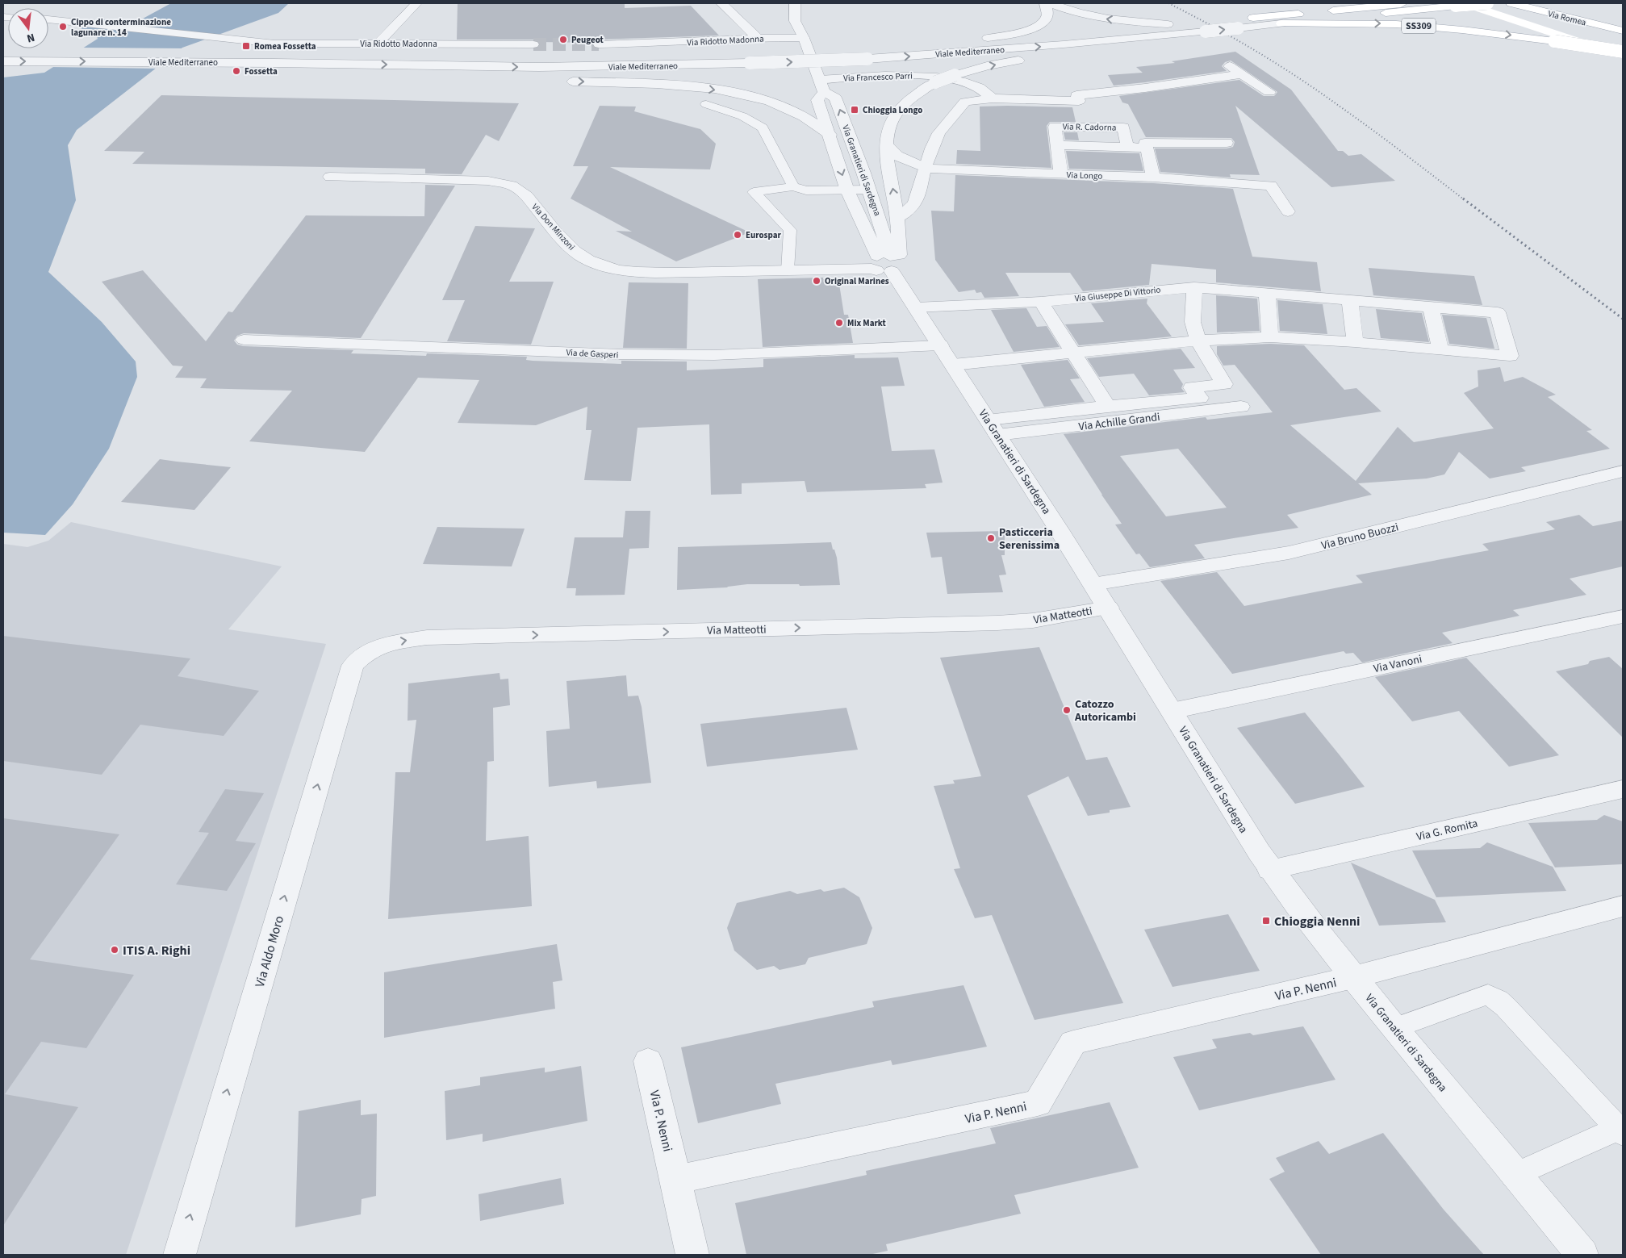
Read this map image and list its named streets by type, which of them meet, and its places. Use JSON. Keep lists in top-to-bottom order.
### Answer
{
  "streets": {
    "main road": ["Via Romea", "SS309"],
    "street": [
      "Via Ridotto Madonna",
      "Viale Mediterraneo",
      "Via Francesco Parri",
      "Via R. Cadorna",
      "Via Granatieri di Sardegna",
      "Via Longo",
      "Via Don Minzoni",
      "Via Giuseppe Di Vittorio",
      "Via de Gasperi",
      "Via Achille Grandi",
      "Via Bruno Buozzi",
      "Via Matteotti",
      "Via Vanoni",
      "Via G. Romita",
      "Via Aldo Moro",
      "Via P. Nenni"
    ]
  },
  "crossings": [
    ["SS309", "Viale Mediterraneo"],
    ["Via Ridotto Madonna", "Via Granatieri di Sardegna"],
    ["Via Francesco Parri", "Via Granatieri di Sardegna"],
    ["Via R. Cadorna", "Via Longo"],
    ["Via Granatieri di Sardegna", "Via Don Minzoni"],
    ["Via Granatieri di Sardegna", "Via Giuseppe Di Vittorio"],
    ["Via Granatieri di Sardegna", "Via de Gasperi"],
    ["Via Granatieri di Sardegna", "Via Achille Grandi"],
    ["Via Granatieri di Sardegna", "Via Bruno Buozzi"],
    ["Via Granatieri di Sardegna", "Via Matteotti"],
    ["Via Granatieri di Sardegna", "Via Vanoni"],
    ["Via Granatieri di Sardegna", "Via G. Romita"],
    ["Via Granatieri di Sardegna", "Via P. Nenni"],
    ["Via Giuseppe Di Vittorio", "Via de Gasperi"],
    ["Via Matteotti", "Via Aldo Moro"]
  ],
  "one_way": ["Via Matteotti", "Via Aldo Moro"],
  "places": {
    "other": [
      "Cippo di conterminazione lagunare n. 14",
      "Peugeot",
      "Fossetta",
      "Eurospar",
      "Original Marines",
      "Mix Markt",
      "Pasticceria Serenissima",
      "Catozzo Autoricambi",
      "ITIS A. Righi"
    ],
    "transit": ["Romea Fossetta", "Chioggia Longo", "Chioggia Nenni"]
  },
  "north": "bottom"
}
